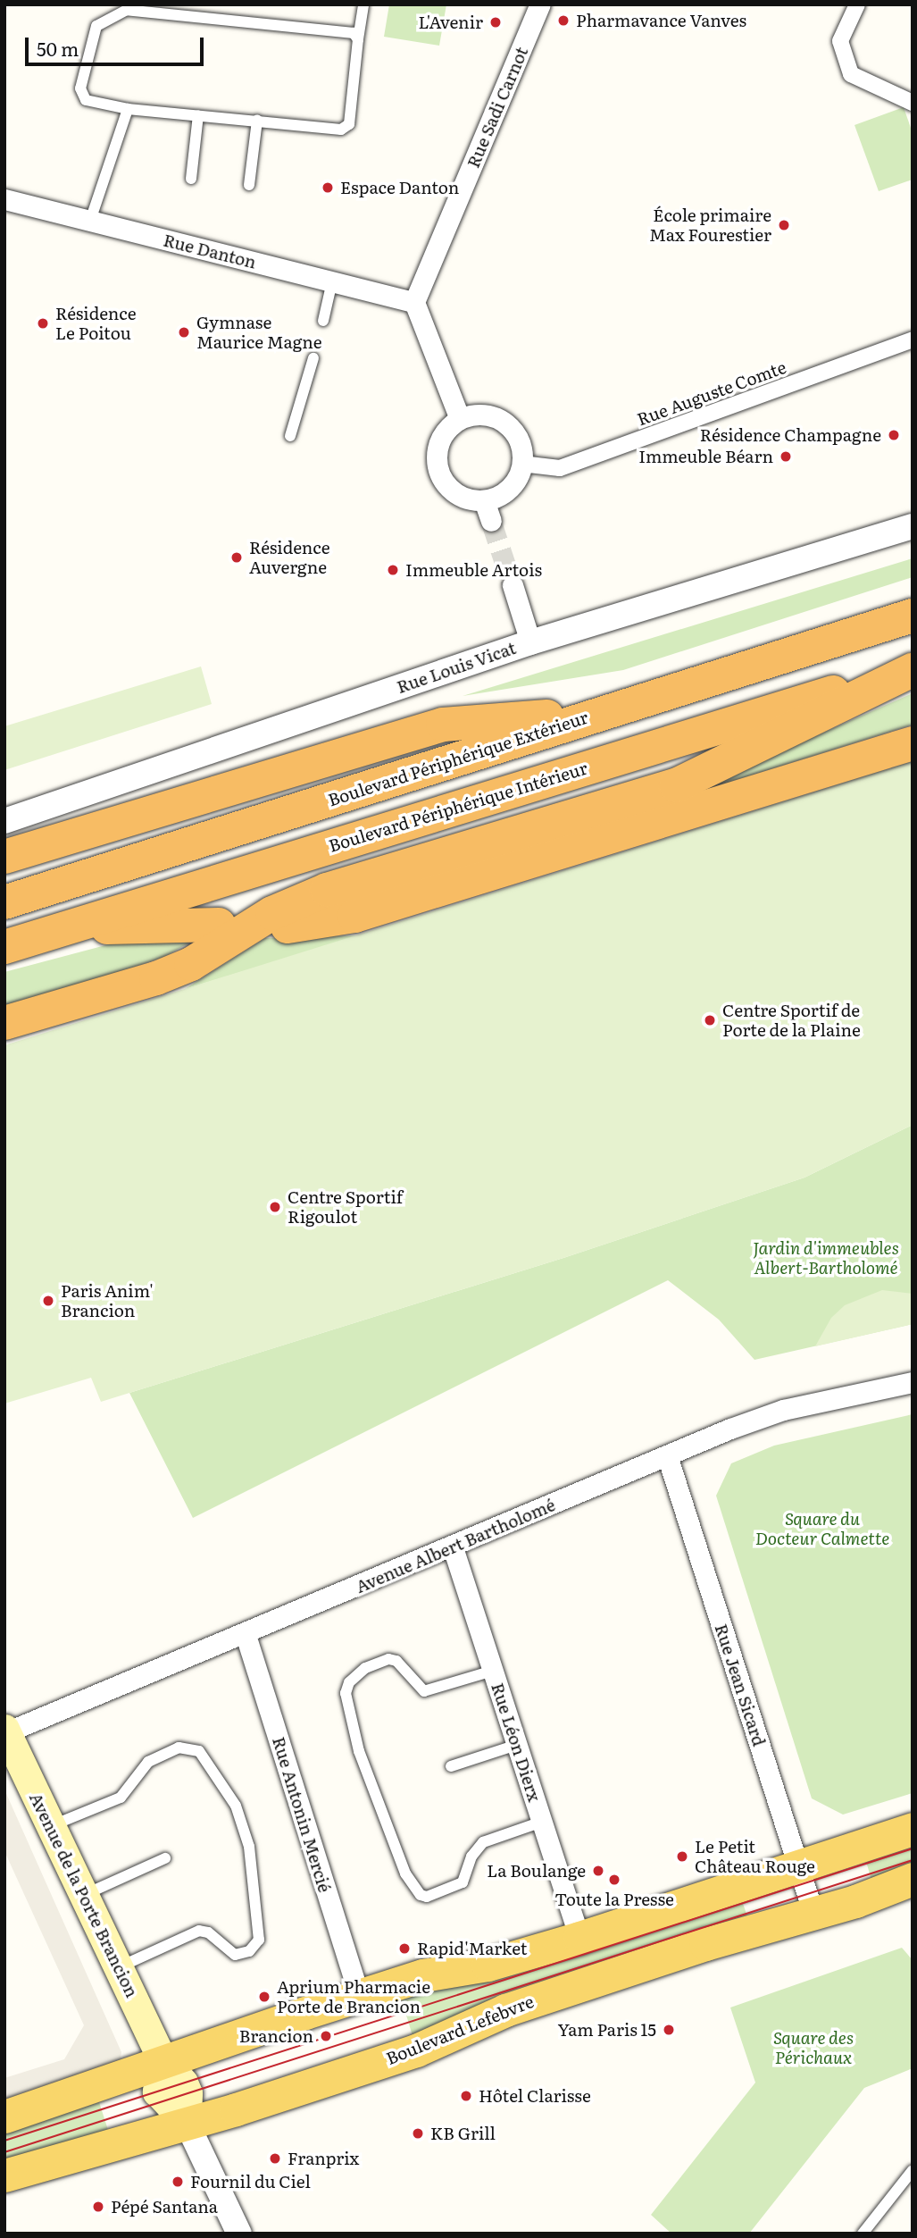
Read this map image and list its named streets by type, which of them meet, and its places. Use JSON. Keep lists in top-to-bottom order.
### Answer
{
  "streets": {
    "highway": ["Boulevard Périphérique Extérieur", "Boulevard Périphérique Intérieur"],
    "main road": ["Avenue de la Porte Brancion", "Boulevard Lefebvre"],
    "street": [
      "Rue Sadi Carnot",
      "Rue Danton",
      "Rue Auguste Comte",
      "Rue Louis Vicat",
      "Avenue Albert Bartholomé",
      "Rue Jean Sicard",
      "Rue Léon Dierx",
      "Rue Antonin Mercié"
    ]
  },
  "crossings": [
    ["Rue Sadi Carnot", "Rue Danton"],
    ["Avenue Albert Bartholomé", "Rue Jean Sicard"],
    ["Avenue Albert Bartholomé", "Rue Léon Dierx"],
    ["Avenue Albert Bartholomé", "Rue Antonin Mercié"],
    ["Avenue Albert Bartholomé", "Avenue de la Porte Brancion"],
    ["Rue Jean Sicard", "Boulevard Lefebvre"],
    ["Avenue de la Porte Brancion", "Boulevard Lefebvre"]
  ],
  "parks": ["Jardin d'immeubles Albert-Bartholomé", "Square du Docteur Calmette", "Square des Périchaux"],
  "places": [
    "Pharmavance Vanves",
    "L'Avenir",
    "Espace Danton",
    "École primaire Max Fourestier",
    "Résidence Le Poitou",
    "Gymnase Maurice Magne",
    "Résidence Champagne",
    "Immeuble Béarn",
    "Résidence Auvergne",
    "Immeuble Artois",
    "Centre Sportif de Porte de la Plaine",
    "Centre Sportif Rigoulot",
    "Paris Anim' Brancion",
    "Le Petit Château Rouge",
    "La Boulange",
    "Toute la Presse",
    "Rapid'Market",
    "Aprium Pharmacie Porte de Brancion",
    "Yam Paris 15",
    "Brancion",
    "Hôtel Clarisse",
    "KB Grill",
    "Franprix",
    "Fournil du Ciel",
    "Pépé Santana"
  ],
  "scale_bar": "50 m"
}
